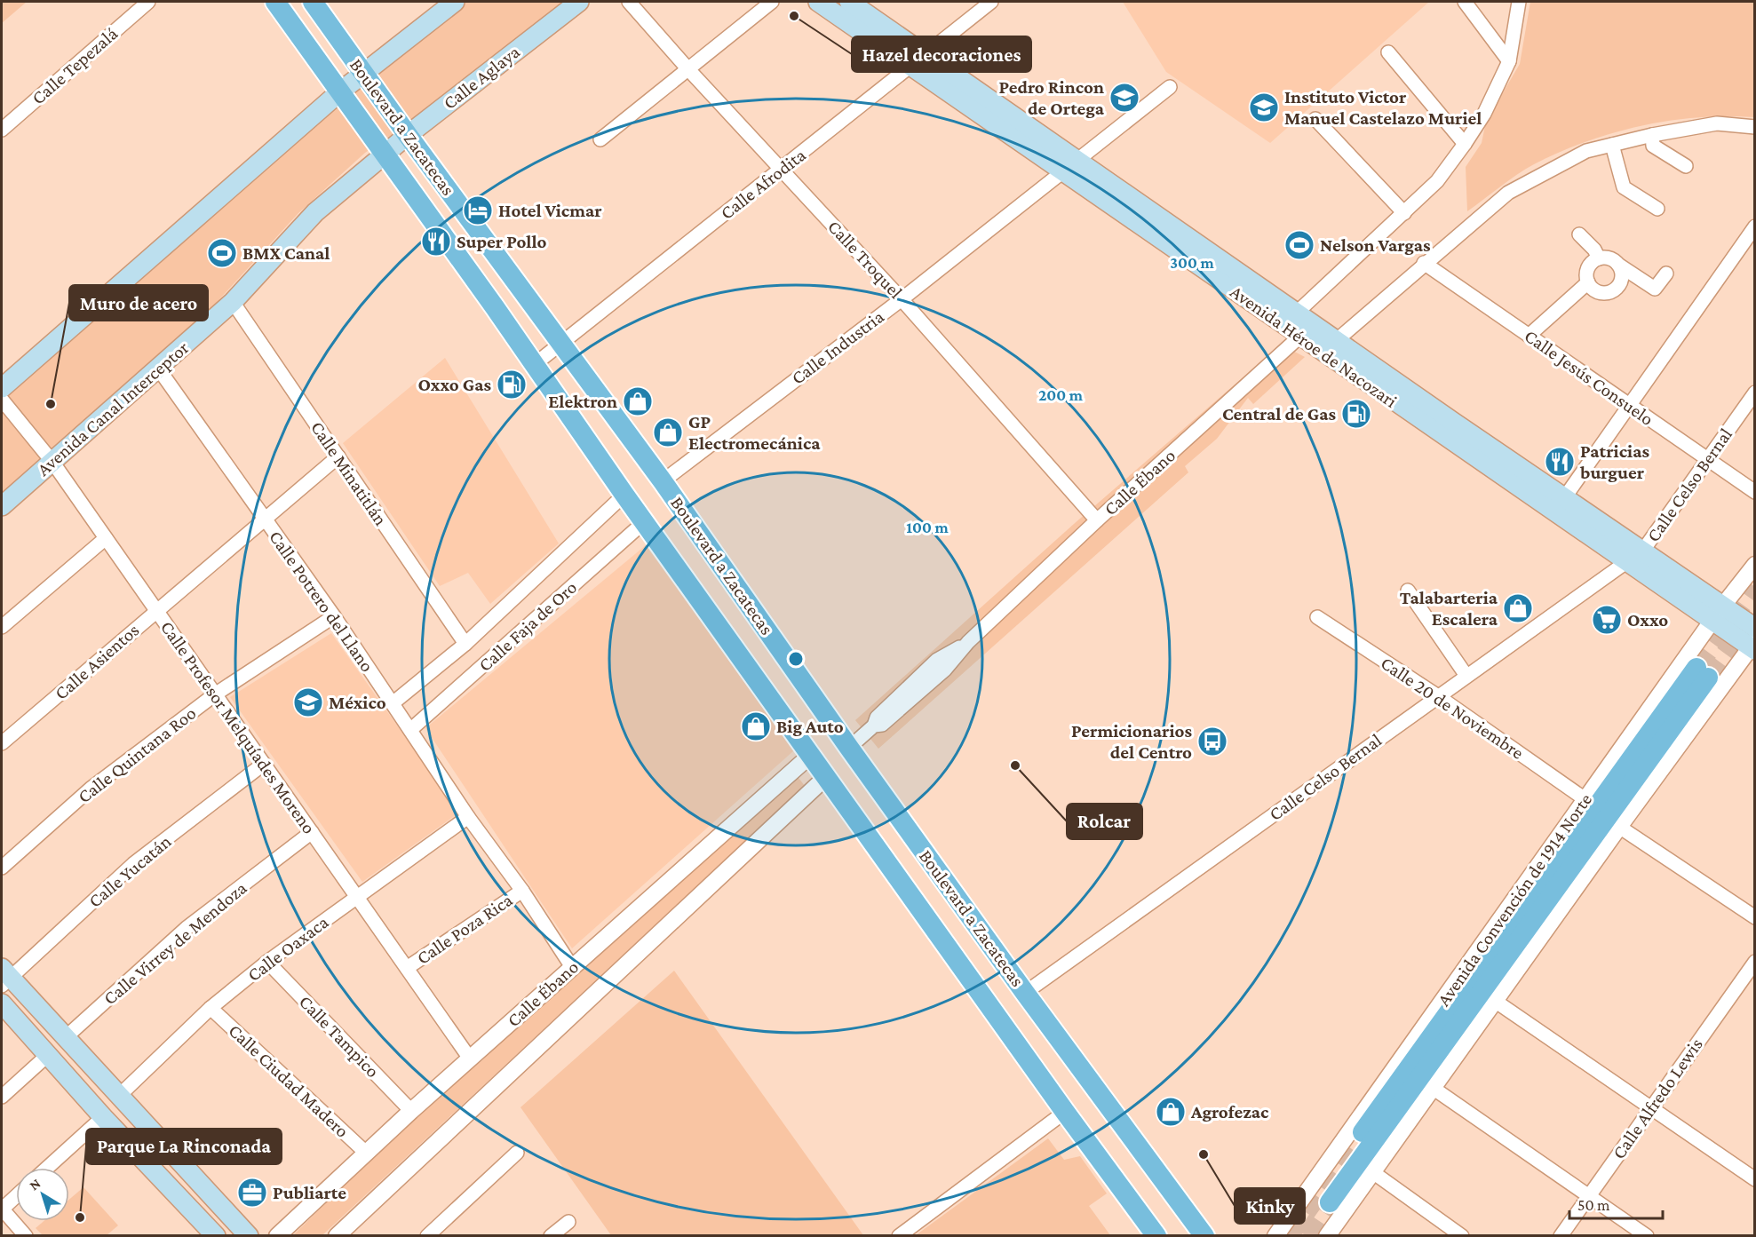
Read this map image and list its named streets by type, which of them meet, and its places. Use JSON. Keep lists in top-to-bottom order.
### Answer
{
  "streets": {
    "main road": [
      "Calle Aglaya",
      "Boulevard a Zacatecas",
      "Avenida Héroe de Nacozari",
      "Avenida Canal Interceptor",
      "Avenida Convención de 1914 Norte"
    ],
    "street": [
      "Calle Tepezalá",
      "Calle Afrodita",
      "Calle Troquel",
      "Calle Industria",
      "Calle Jesús Consuelo",
      "Calle Minatitlán",
      "Calle Ébano",
      "Calle Celso Bernal",
      "Calle Potrero del Llano",
      "Calle Faja de Oro",
      "Calle Asientos",
      "Calle 20 de Noviembre",
      "Calle Profesor Melquíades Moreno",
      "Calle Quintana Roo",
      "Calle Yucatán",
      "Calle Poza Rica",
      "Calle Virrey de Mendoza",
      "Calle Oaxaca",
      "Calle Tampico",
      "Calle Ciudad Madero",
      "Calle Alfredo Lewis"
    ]
  },
  "crossings": [
    ["Calle Aglaya", "Boulevard a Zacatecas"],
    ["Calle Aglaya", "Avenida Canal Interceptor"],
    ["Boulevard a Zacatecas", "Calle Afrodita"],
    ["Boulevard a Zacatecas", "Calle Industria"],
    ["Boulevard a Zacatecas", "Avenida Canal Interceptor"],
    ["Boulevard a Zacatecas", "Calle Ébano"],
    ["Boulevard a Zacatecas", "Calle Celso Bernal"],
    ["Boulevard a Zacatecas", "Calle Faja de Oro"],
    ["Calle Afrodita", "Calle Troquel"],
    ["Calle Afrodita", "Avenida Héroe de Nacozari"],
    ["Calle Troquel", "Calle Industria"],
    ["Calle Troquel", "Calle Ébano"],
    ["Avenida Héroe de Nacozari", "Calle Industria"],
    ["Avenida Héroe de Nacozari", "Calle Ébano"],
    ["Avenida Héroe de Nacozari", "Calle Celso Bernal"],
    ["Avenida Héroe de Nacozari", "Avenida Convención de 1914 Norte"],
    ["Calle Jesús Consuelo", "Calle Celso Bernal"],
    ["Avenida Canal Interceptor", "Calle Minatitlán"],
    ["Avenida Canal Interceptor", "Calle Potrero del Llano"],
    ["Avenida Canal Interceptor", "Calle Profesor Melquíades Moreno"],
    ["Calle Minatitlán", "Calle Faja de Oro"],
    ["Calle Minatitlán", "Calle Asientos"],
    ["Calle Ébano", "Calle Potrero del Llano"],
    ["Calle Ébano", "Calle Profesor Melquíades Moreno"],
    ["Calle Ébano", "Calle Tampico"],
    ["Calle Ébano", "Calle Ciudad Madero"],
    ["Calle Celso Bernal", "Calle 20 de Noviembre"],
    ["Calle Potrero del Llano", "Calle Faja de Oro"],
    ["Calle Potrero del Llano", "Calle Asientos"],
    ["Calle Potrero del Llano", "Calle Quintana Roo"],
    ["Calle Potrero del Llano", "Calle Poza Rica"],
    ["Calle Potrero del Llano", "Calle Oaxaca"],
    ["Calle Asientos", "Calle Profesor Melquíades Moreno"],
    ["Calle 20 de Noviembre", "Avenida Convención de 1914 Norte"],
    ["Calle Profesor Melquíades Moreno", "Calle Quintana Roo"],
    ["Calle Profesor Melquíades Moreno", "Calle Yucatán"],
    ["Calle Profesor Melquíades Moreno", "Calle Poza Rica"],
    ["Calle Profesor Melquíades Moreno", "Calle Virrey de Mendoza"],
    ["Calle Profesor Melquíades Moreno", "Calle Oaxaca"],
    ["Calle Oaxaca", "Calle Tampico"],
    ["Calle Oaxaca", "Calle Ciudad Madero"]
  ],
  "places": {
    "other": [
      "Hazel decoraciones",
      "Muro de acero",
      "Rolcar",
      "Kinky",
      "Parque La Rinconada"
    ],
    "school or university": ["Pedro Rincon de Ortega", "Instituto Victor Manuel Castelazo Muriel", "México"],
    "hotel": ["Hotel Vicmar"],
    "restaurant": ["Super Pollo", "Patricias burguer"],
    "sports": ["Nelson Vargas", "BMX Canal"],
    "fuel station": ["Oxxo Gas", "Central de Gas"],
    "shop": [
      "Elektron",
      "GP Electromecánica",
      "Talabarteria Escalera",
      "Big Auto",
      "Agrofezac"
    ],
    "supermarket": ["Oxxo"],
    "bus stop": ["Permicionarios del Centro"],
    "office": ["Publiarte"]
  },
  "scale_bar": "50 m",
  "north": "top left",
  "rings": ["300 m", "200 m", "100 m"]
}
